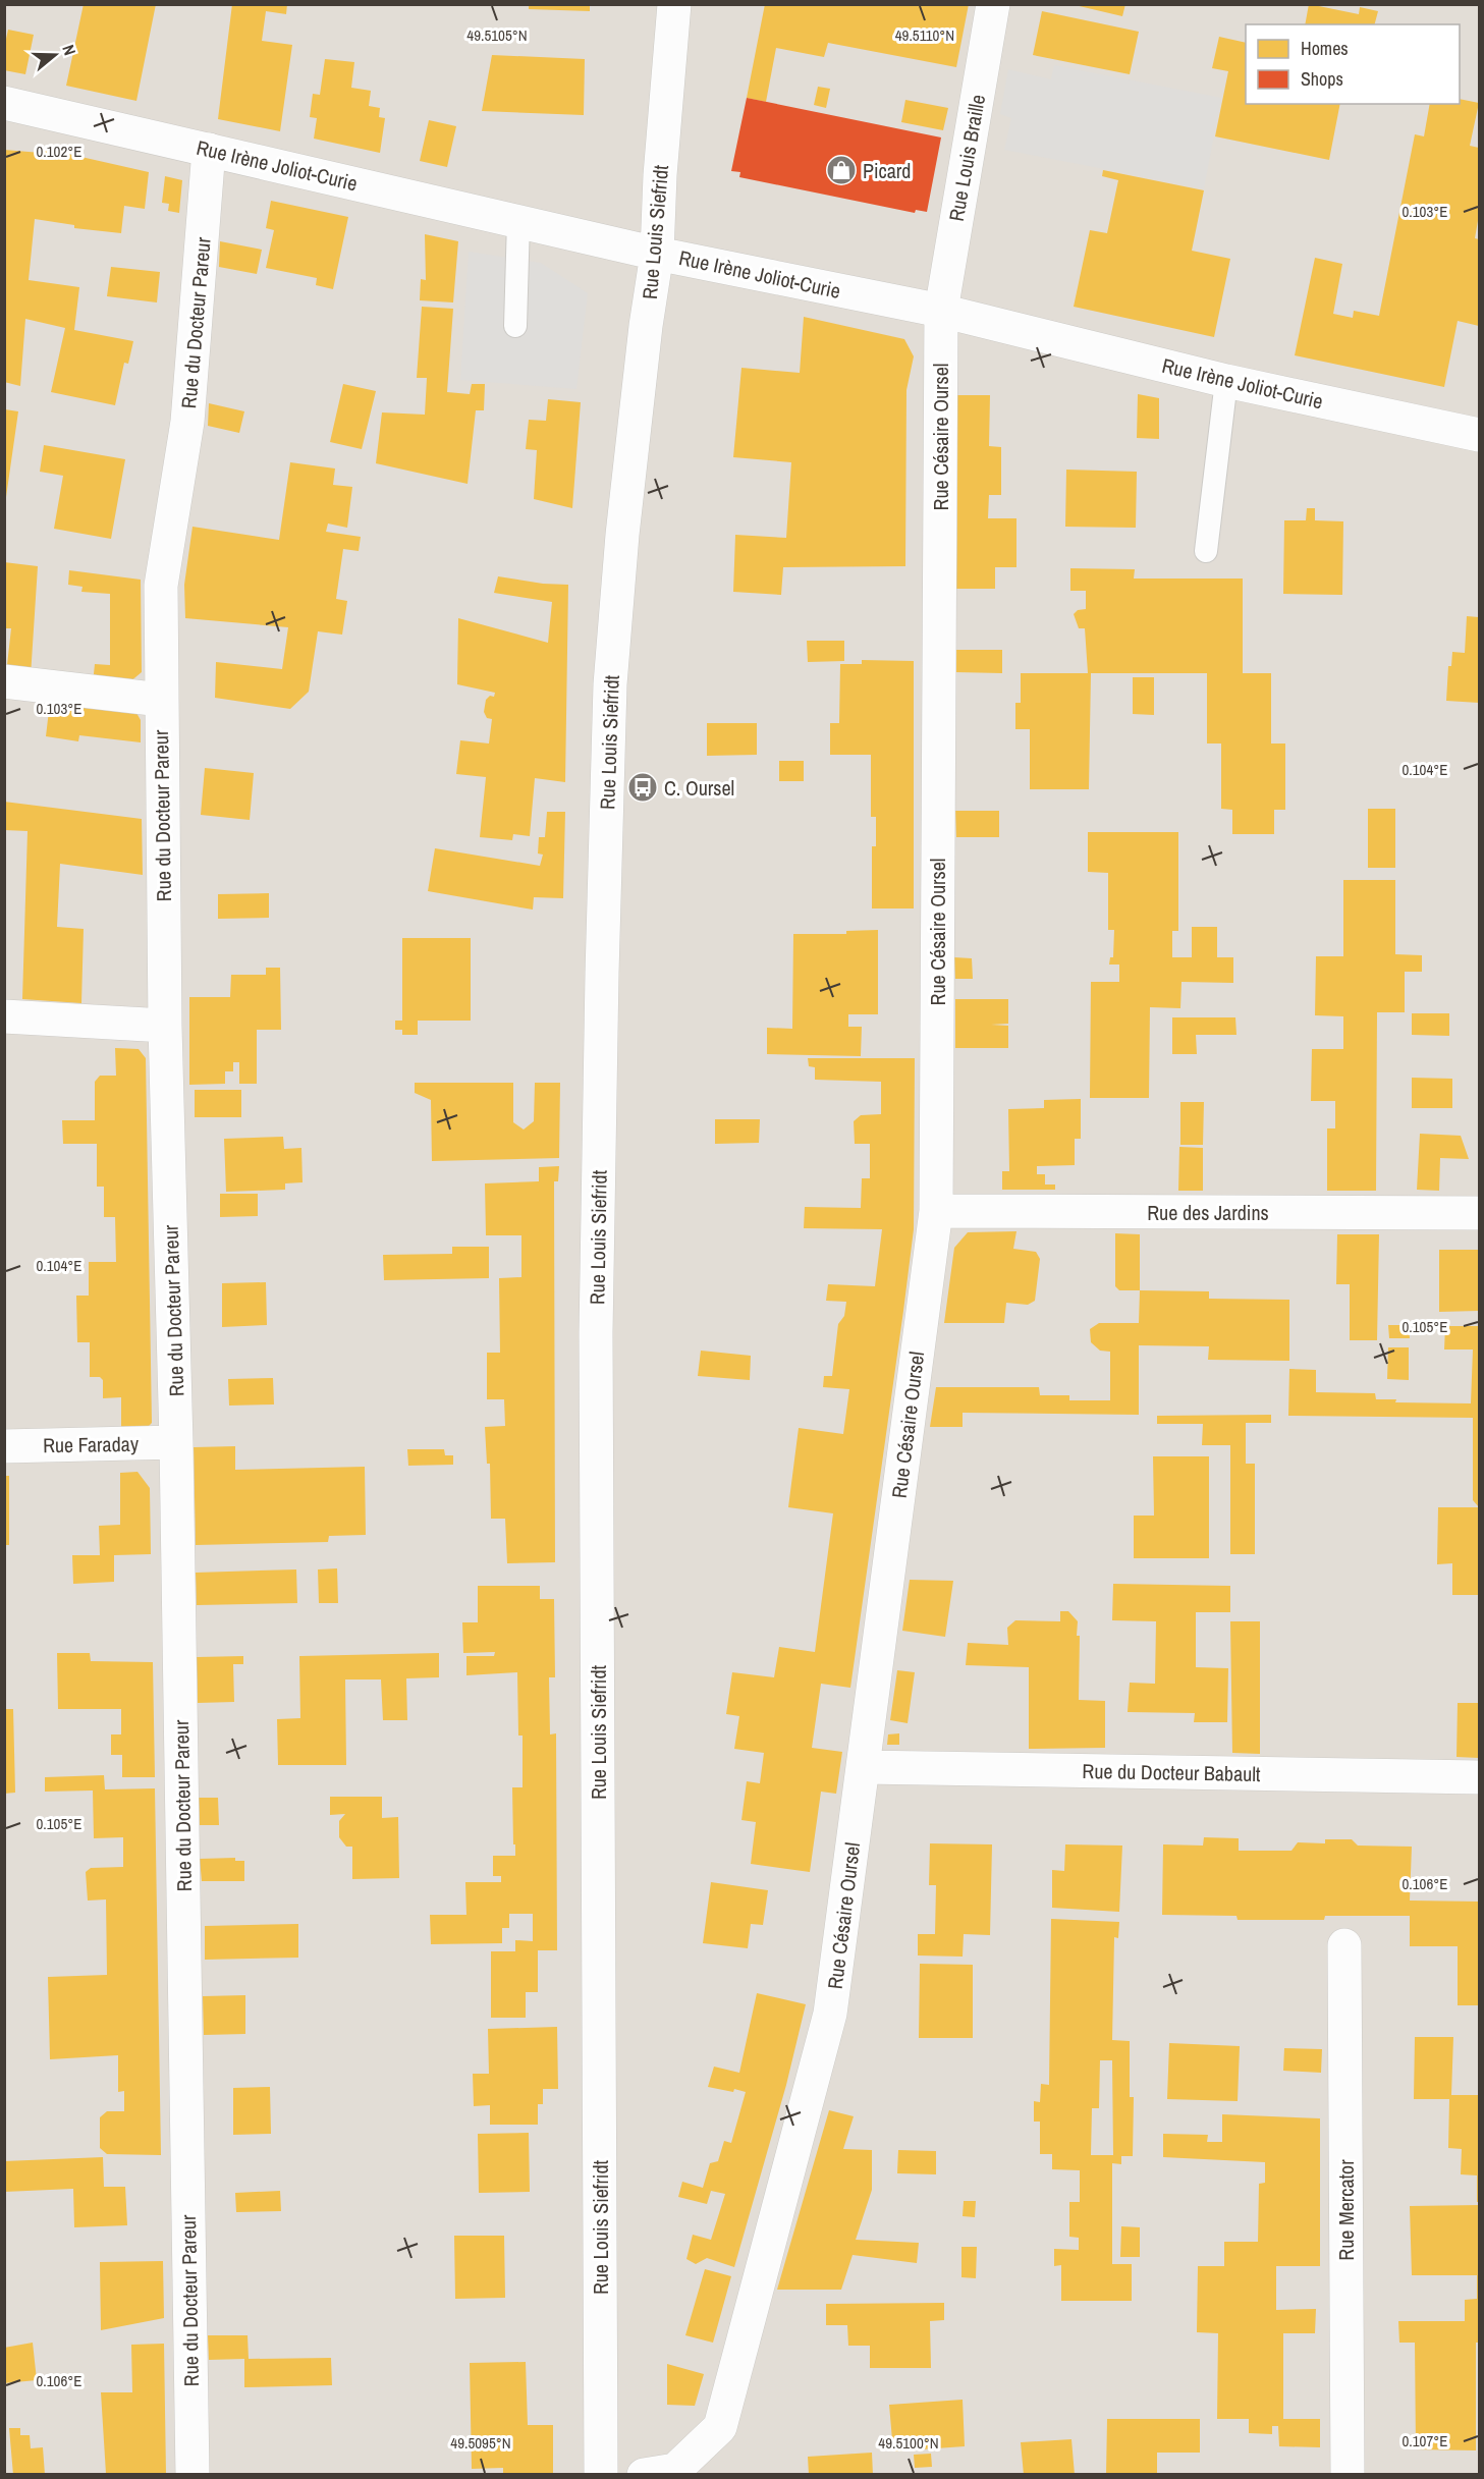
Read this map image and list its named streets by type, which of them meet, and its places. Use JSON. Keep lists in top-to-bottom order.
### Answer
{
  "streets": {
    "street": [
      "Rue Louis Braille",
      "Rue Irène Joliot-Curie",
      "Rue Louis Siefridt",
      "Rue du Docteur Pareur",
      "Rue Césaire Oursel",
      "Rue des Jardins",
      "Rue Faraday",
      "Rue du Docteur Babault",
      "Rue Mercator"
    ]
  },
  "crossings": [
    ["Rue Louis Braille", "Rue Irène Joliot-Curie"],
    ["Rue Louis Braille", "Rue Césaire Oursel"],
    ["Rue Irène Joliot-Curie", "Rue Louis Siefridt"],
    ["Rue Irène Joliot-Curie", "Rue du Docteur Pareur"],
    ["Rue Irène Joliot-Curie", "Rue Césaire Oursel"],
    ["Rue du Docteur Pareur", "Rue Faraday"],
    ["Rue Césaire Oursel", "Rue des Jardins"],
    ["Rue Césaire Oursel", "Rue du Docteur Babault"]
  ],
  "places": {
    "shop": ["Picard"],
    "bus stop": ["C. Oursel"]
  },
  "legend": ["Homes", "Shops"],
  "north": "right",
  "coordinates": [
    "49.5105°N",
    "49.5110°N",
    "0.102°E",
    "0.103°E",
    "0.104°E",
    "0.105°E",
    "0.106°E",
    "0.107°E",
    "49.5095°N",
    "49.5100°N"
  ]
}
